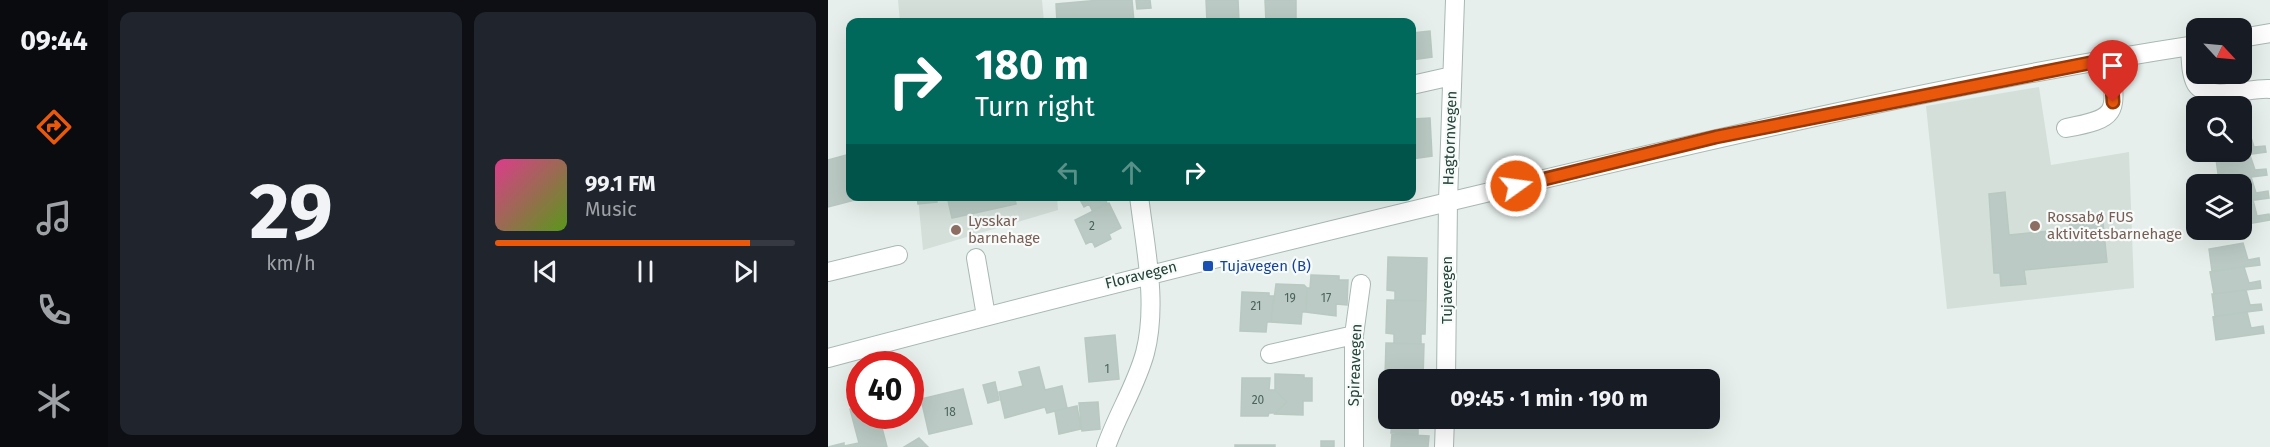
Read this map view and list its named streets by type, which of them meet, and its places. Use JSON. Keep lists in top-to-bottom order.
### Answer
{
  "streets": {
    "street": [
      "Hagtornvegen",
      "Floravegen",
      "Tujavegen",
      "Spireavegen"
    ]
  },
  "crossings": [
    ["Hagtornvegen", "Floravegen"],
    ["Hagtornvegen", "Tujavegen"],
    ["Floravegen", "Tujavegen"]
  ],
  "places": {
    "other": ["Rossabø FUS aktivitetsbarnehage", "Lysskar barnehage"],
    "transit": ["Tujavegen (B)"]
  },
  "house_numbers": [
    "2",
    "19",
    "17",
    "21",
    "1",
    "20",
    "18"
  ],
  "north": "bottom right",
  "page": {
    "tabs": "09:44",
    "tile": ["29", "km/h"],
    "turn": ["180 m", "Turn right"],
    "song": ["99.1 FM", "Music"],
    "limit": "40",
    "trip": "09:45 · 1 min · 190 m"
  }
}
